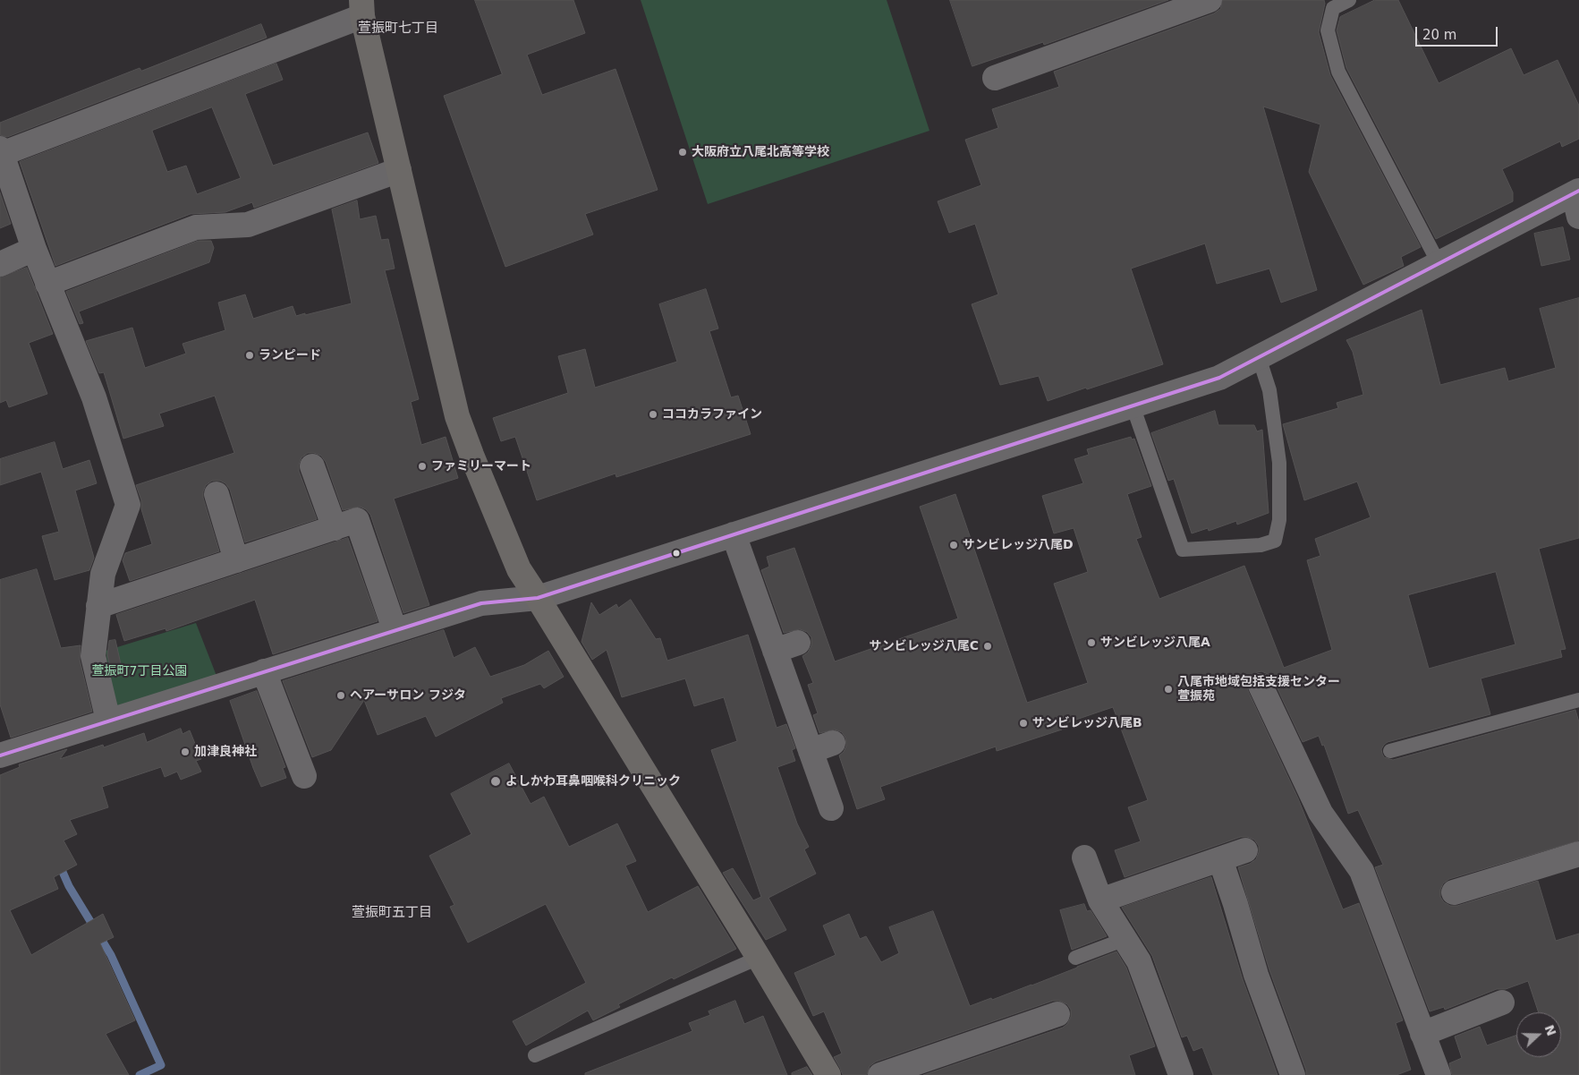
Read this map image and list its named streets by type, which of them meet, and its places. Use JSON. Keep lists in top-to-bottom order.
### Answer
{
  "districts": ["萱振町七丁目", "萱振町五丁目"],
  "parks": ["萱振町7丁目公園"],
  "places": [
    "大阪府立八尾北高等学校",
    "ランピード",
    "ココカラファイン",
    "ファミリーマート",
    "サンビレッジ八尾D",
    "サンビレッジ八尾A",
    "サンビレッジ八尾C",
    "八尾市地域包括支援センター 萱振苑",
    "ヘアーサロン フジタ",
    "サンビレッジ八尾B",
    "加津良神社",
    "よしかわ耳鼻咽喉科クリニック"
  ],
  "scale_bar": "20 m",
  "north": "right"
}
